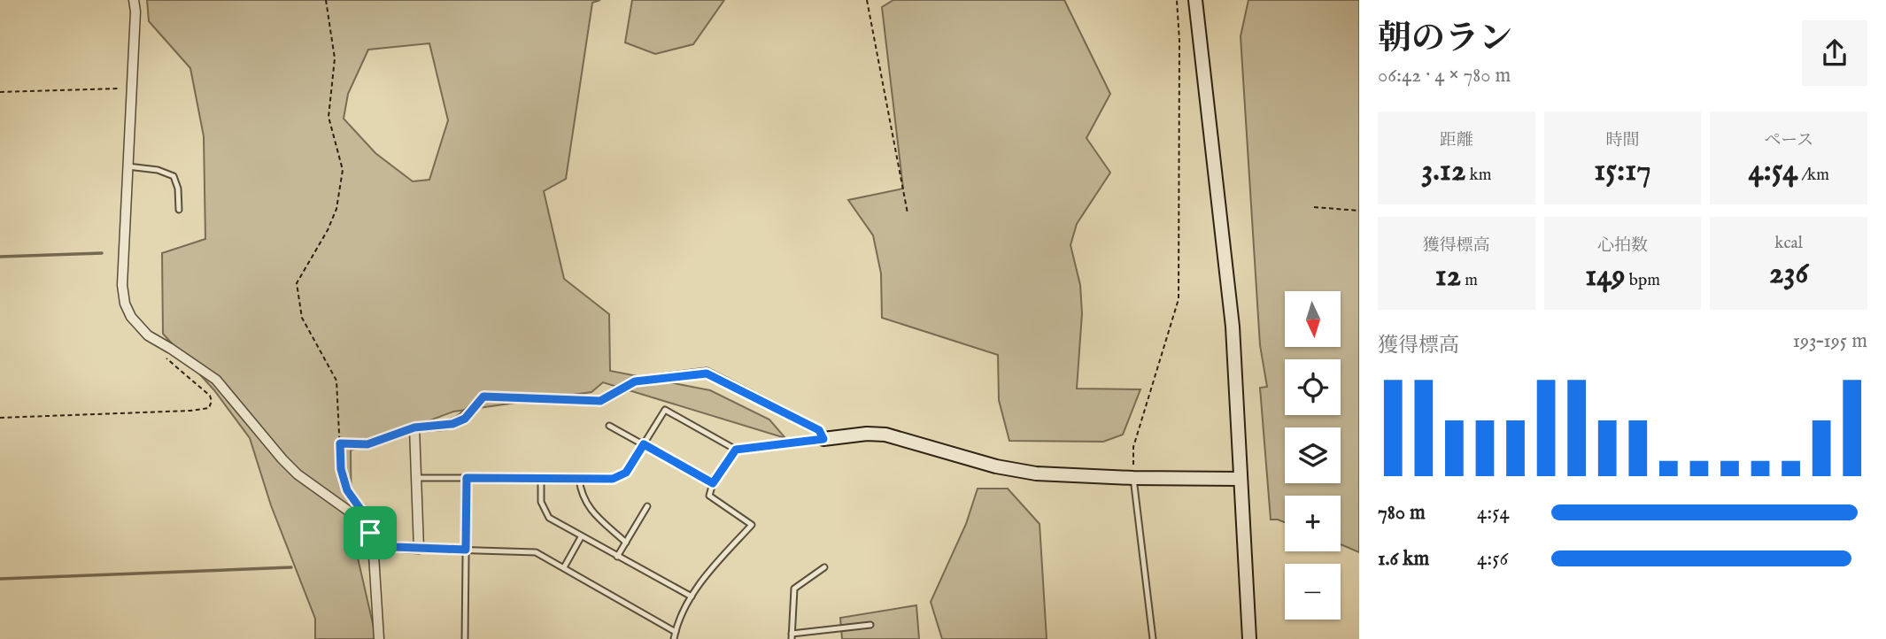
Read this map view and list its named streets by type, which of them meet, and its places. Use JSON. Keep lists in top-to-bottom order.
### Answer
{
  "north": "bottom",
  "page": {
    "heading": ["朝のラン", "06:42 · 4 × 780 m"],
    "stats": [
      ["距離", "3.12 km"],
      ["時間", "15:17"],
      ["ペース", "4:54 /km"],
      ["獲得標高", "12 m"],
      ["心拍数", "149 bpm"],
      ["kcal", "236"]
    ],
    "map_buttons": ["+", "−"],
    "chart": ["獲得標高", "193–195 m"],
    "list": [
      {
        "name": "780 m",
        "note": "4:54"
      },
      {
        "name": "1.6 km",
        "note": "4:56"
      }
    ]
  }
}
